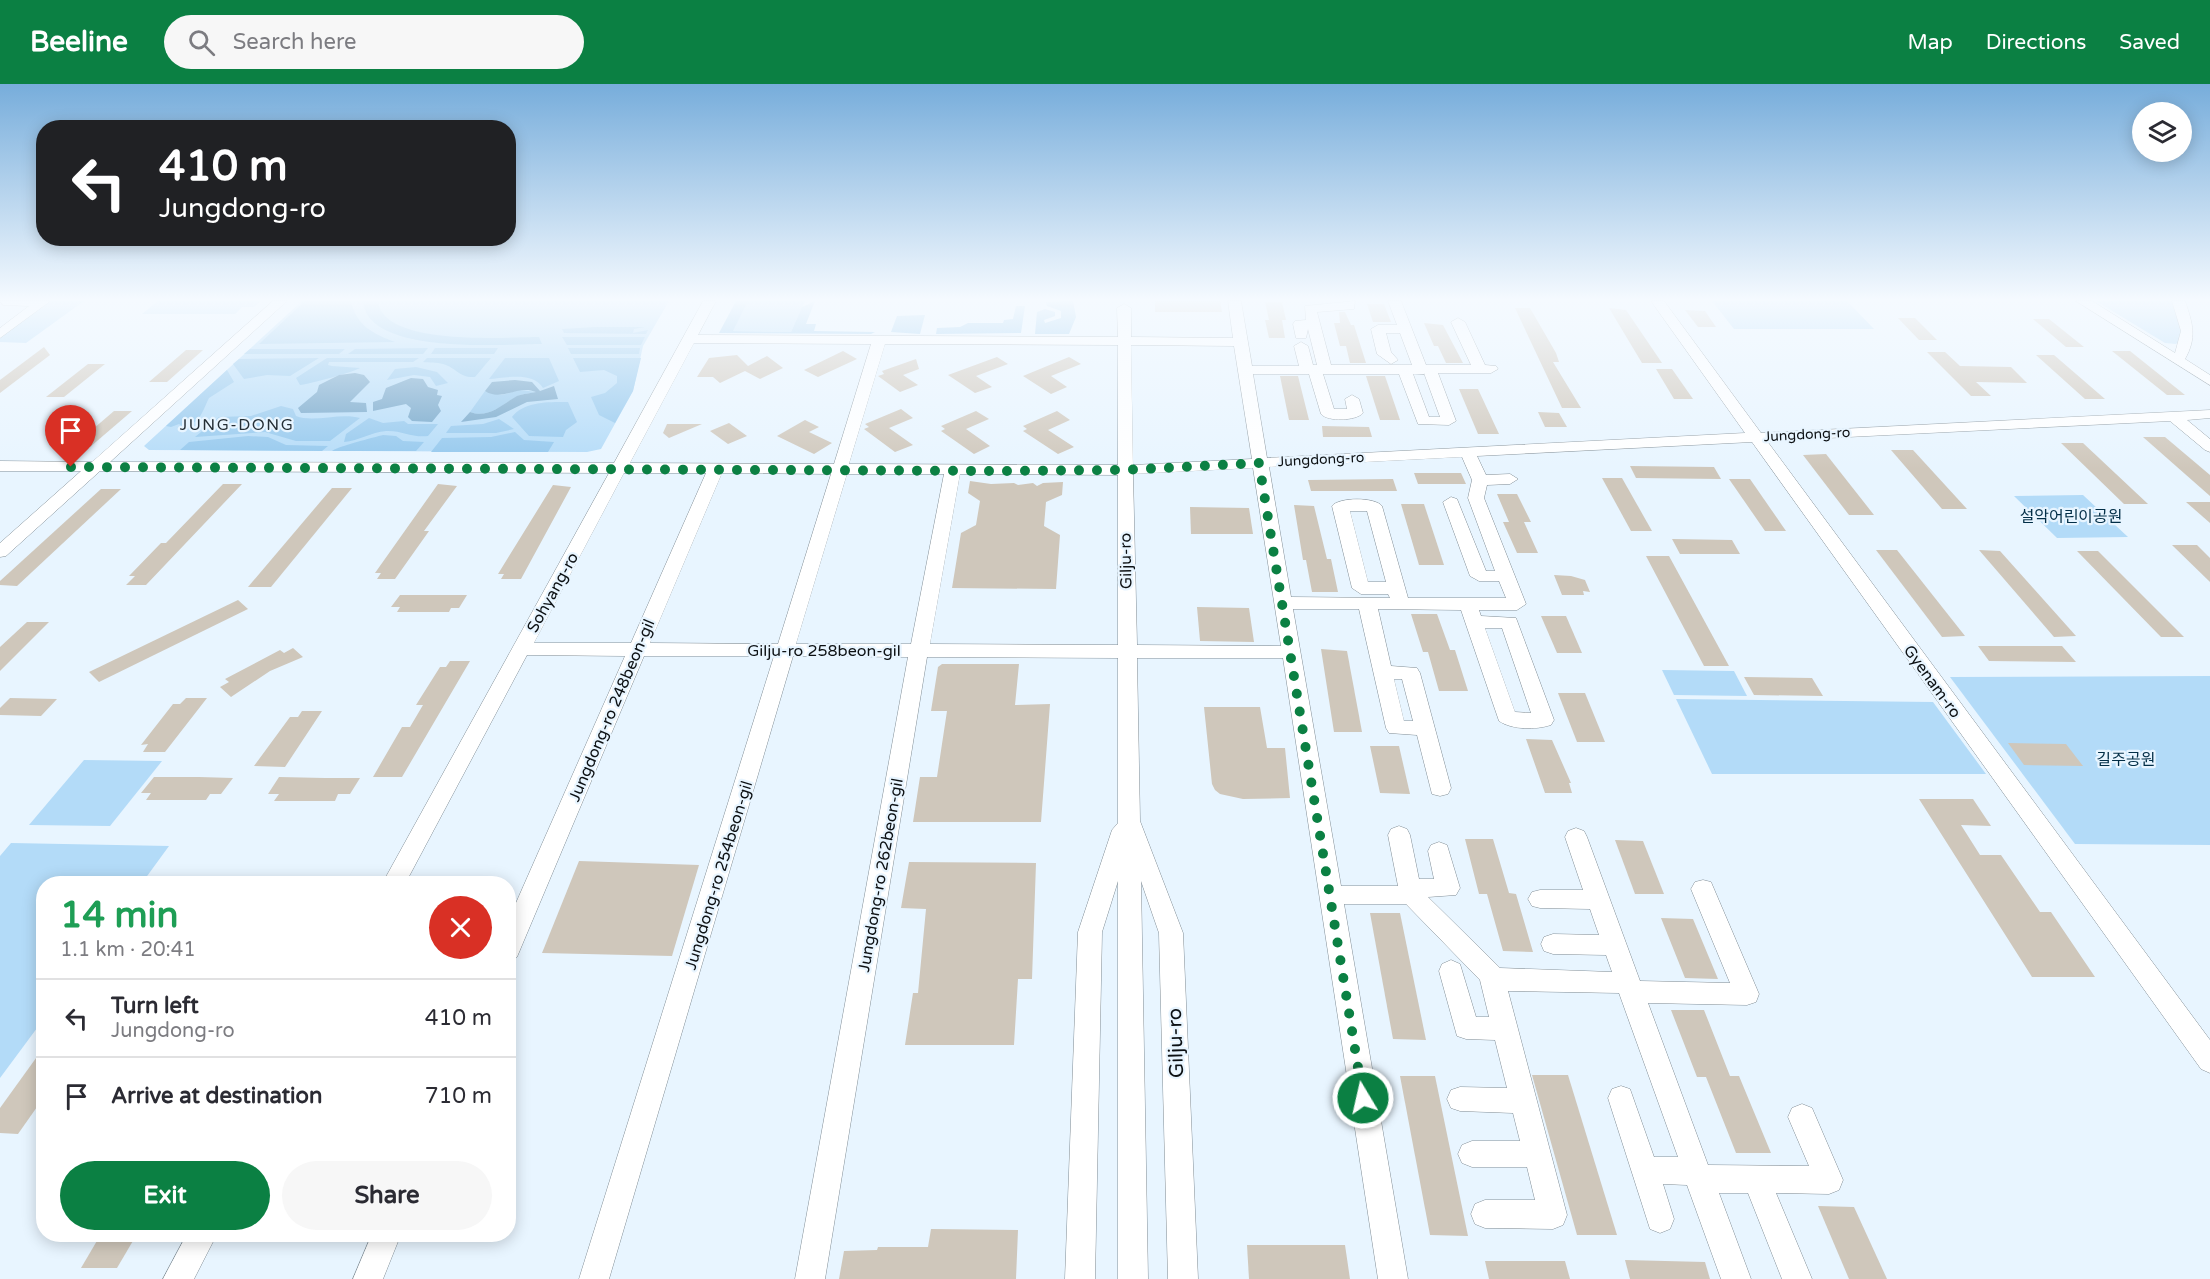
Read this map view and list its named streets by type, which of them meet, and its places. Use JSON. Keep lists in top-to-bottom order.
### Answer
{
  "streets": {
    "street": [
      "Jungdong-ro",
      "Gilju-ro",
      "Sohyang-ro",
      "Gilju-ro 258beon-gil",
      "Gyenam-ro",
      "Jungdong-ro 248beon-gil",
      "Jungdong-ro 254beon-gil",
      "Jungdong-ro 262beon-gil"
    ]
  },
  "crossings": [
    ["Jungdong-ro", "Gilju-ro"],
    ["Jungdong-ro", "Sohyang-ro"],
    ["Jungdong-ro", "Gyenam-ro"],
    ["Jungdong-ro", "Jungdong-ro 248beon-gil"],
    ["Jungdong-ro", "Jungdong-ro 254beon-gil"],
    ["Jungdong-ro", "Jungdong-ro 262beon-gil"],
    ["Gilju-ro", "Gilju-ro 258beon-gil"],
    ["Sohyang-ro", "Gilju-ro 258beon-gil"],
    ["Gilju-ro 258beon-gil", "Jungdong-ro 248beon-gil"],
    ["Gilju-ro 258beon-gil", "Jungdong-ro 254beon-gil"],
    ["Gilju-ro 258beon-gil", "Jungdong-ro 262beon-gil"]
  ],
  "districts": ["JUNG-DONG"],
  "parks": ["설악어린이공원", "길주공원"],
  "page": {
    "header": "Beeline",
    "search": "Search here",
    "nav": ["Map", "Directions", "Saved"],
    "turn": ["410 m", "Jungdong-ro"],
    "heading": ["14 min", "1.1 km · 20:41"],
    "list": [
      {
        "name": "Turn left",
        "note": "Jungdong-ro",
        "value": "410 m"
      },
      {
        "name": "Arrive at destination",
        "value": "710 m"
      }
    ],
    "buttons": ["Exit", "Share"]
  }
}
